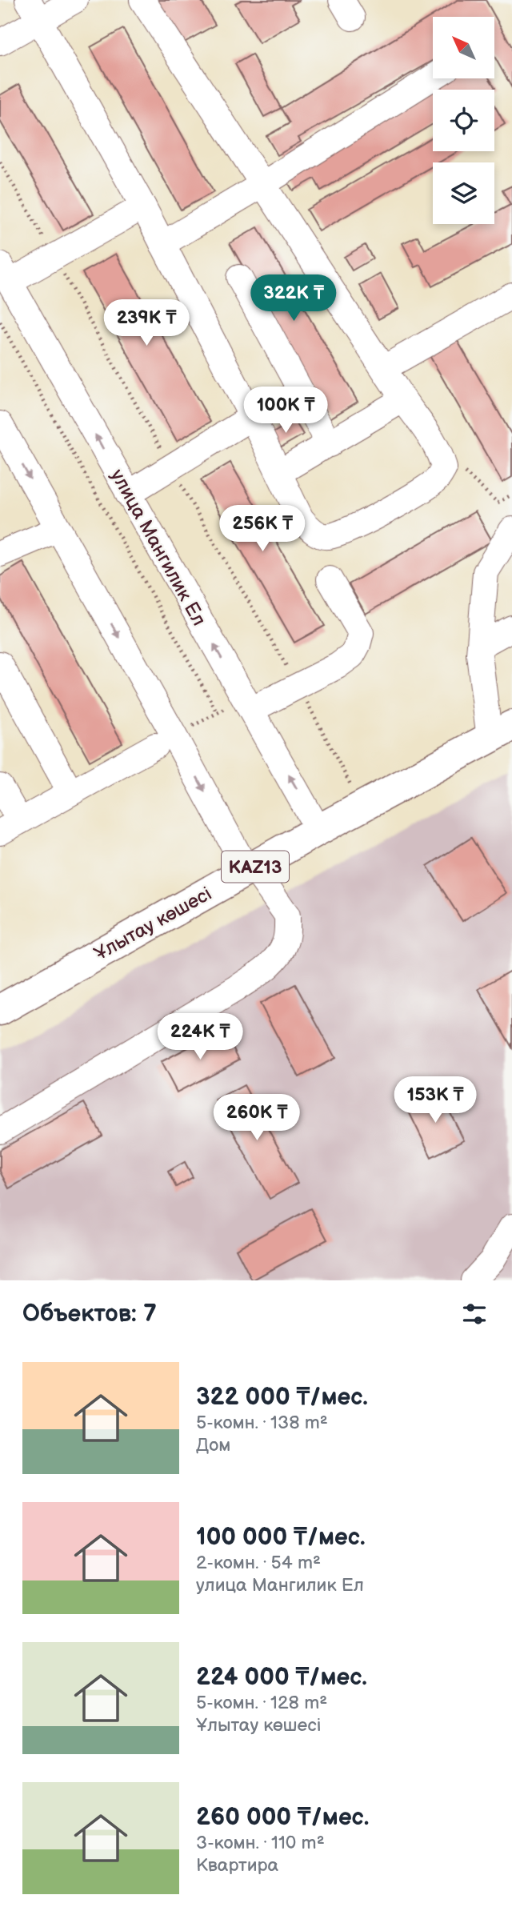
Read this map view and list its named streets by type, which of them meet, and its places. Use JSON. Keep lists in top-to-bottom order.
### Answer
{
  "streets": {
    "main road": ["KAZ13", "Ұлытау көшесі"],
    "street": ["улица Мангилик Ел"]
  },
  "crossings": [
    ["улица Мангилик Ел", "Ұлытау көшесі"]
  ],
  "north": "top left",
  "page": {
    "price": [
      "322K ₸",
      "239K ₸",
      "100K ₸",
      "256K ₸",
      "224K ₸",
      "153K ₸",
      "260K ₸"
    ],
    "heading": "Объектов: 7",
    "list": [
      {
        "name": "322 000 ₸/мес.",
        "note": "5-комн. · 138 m² · Дом"
      },
      {
        "name": "100 000 ₸/мес.",
        "note": "2-комн. · 54 m² · улица Мангилик Ел"
      },
      {
        "name": "224 000 ₸/мес.",
        "note": "5-комн. · 128 m² · Ұлытау көшесі"
      },
      {
        "name": "260 000 ₸/мес.",
        "note": "3-комн. · 110 m² · Квартира"
      }
    ]
  }
}
